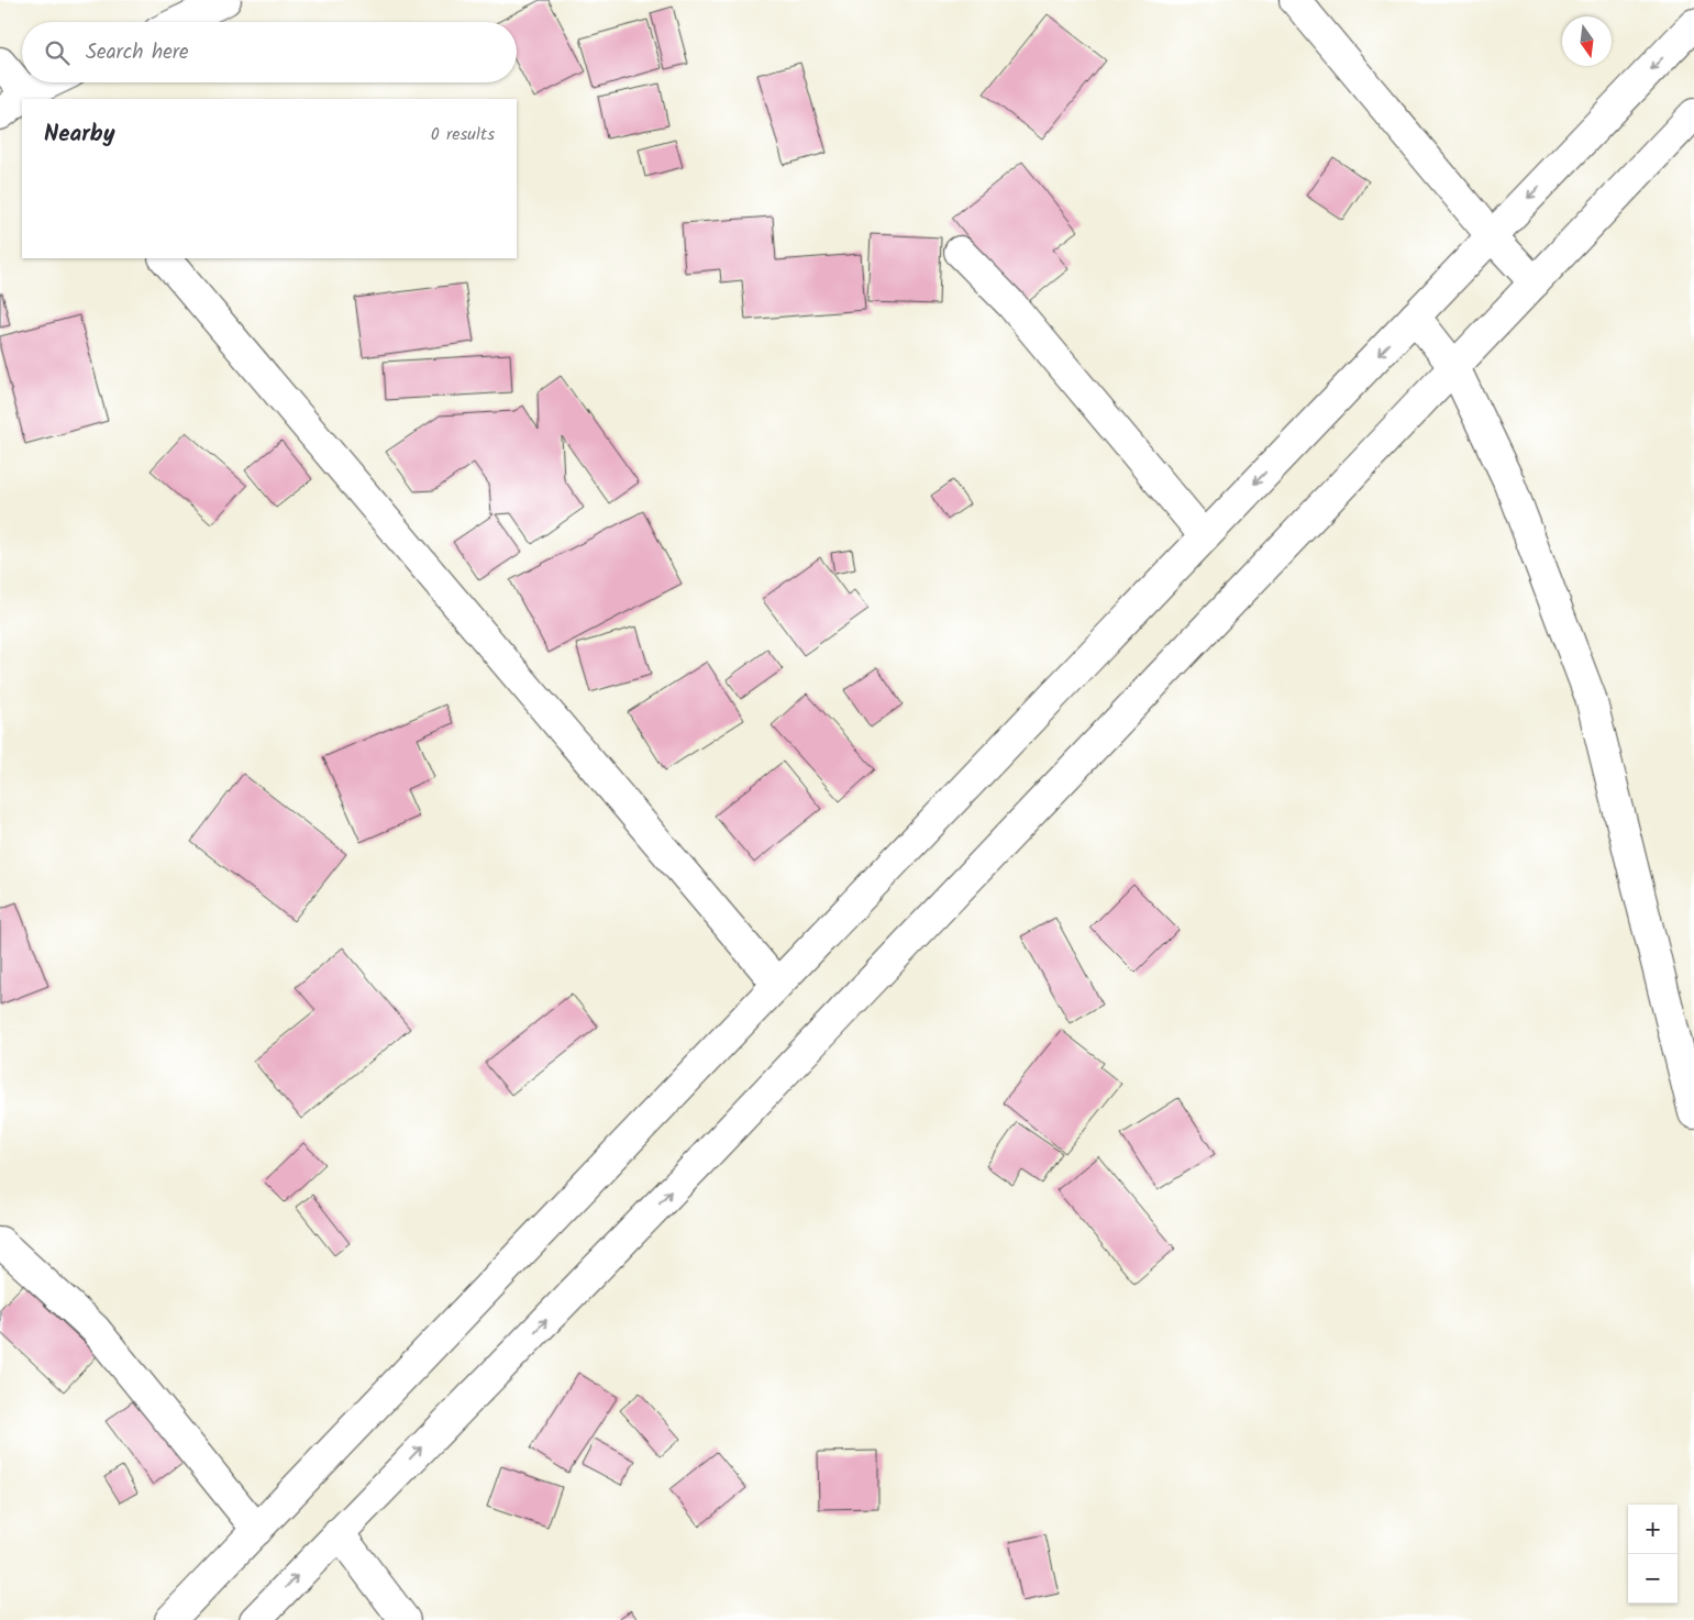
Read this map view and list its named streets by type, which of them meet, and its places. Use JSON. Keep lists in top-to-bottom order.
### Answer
{
  "north": "bottom",
  "page": {
    "search": "Search here",
    "heading": ["Nearby", "0 results"],
    "map_buttons": ["+", "−"]
  }
}
